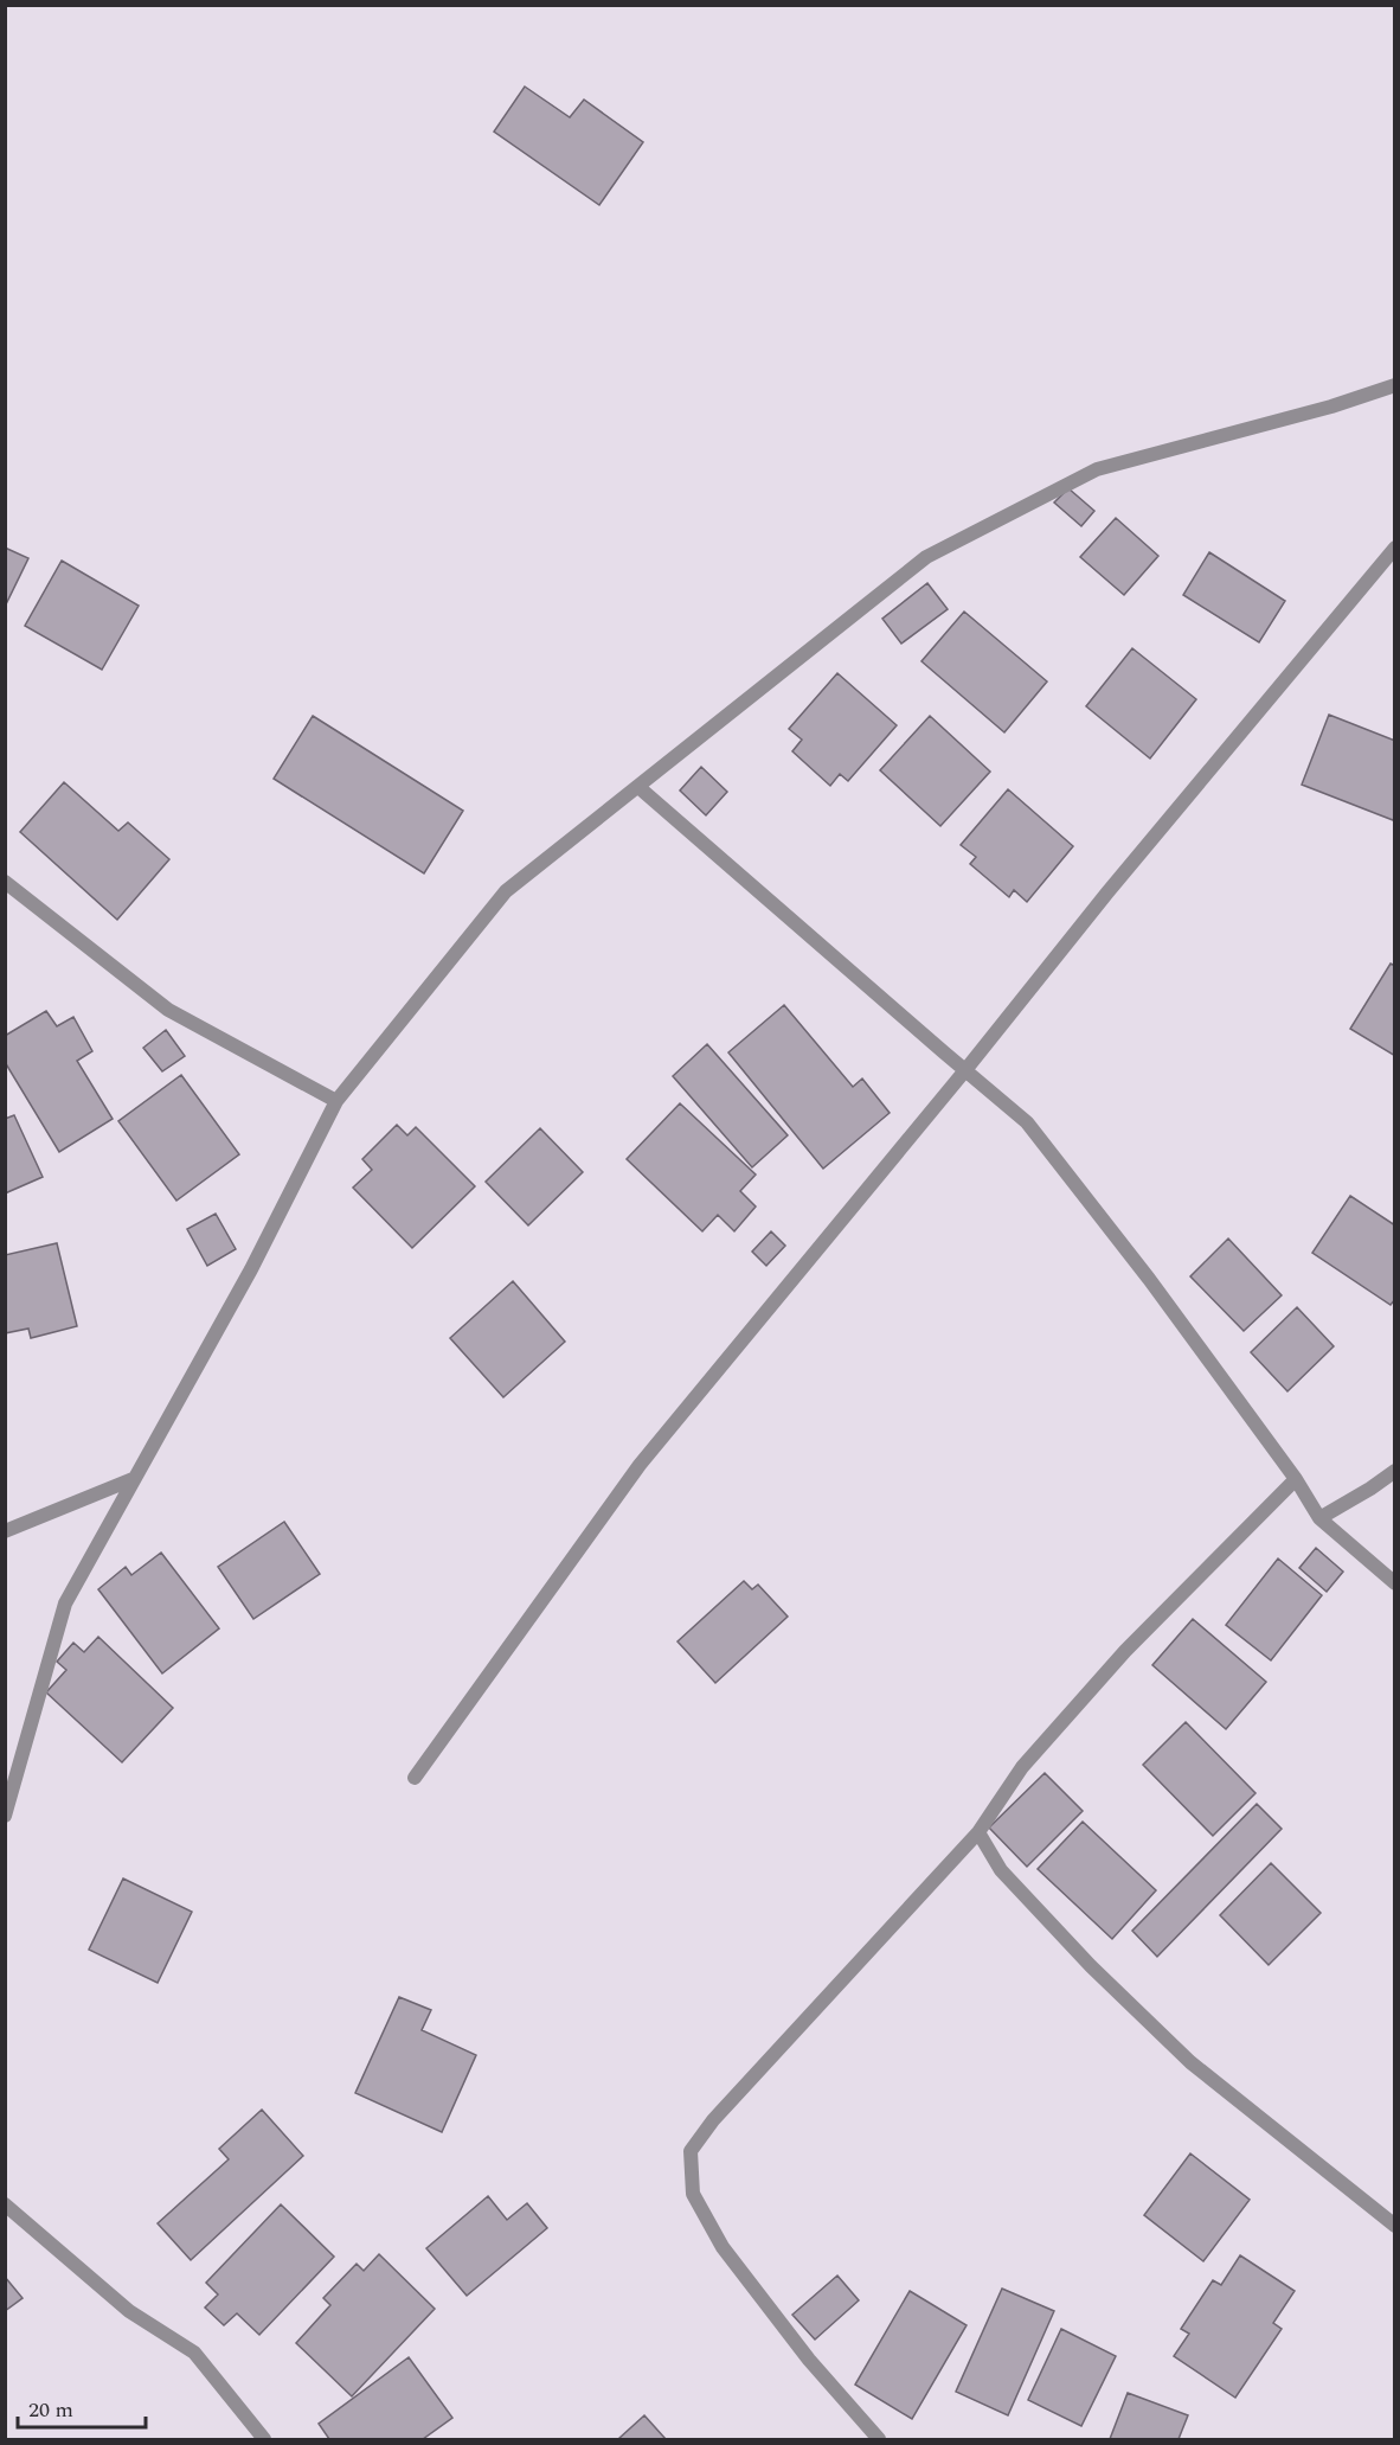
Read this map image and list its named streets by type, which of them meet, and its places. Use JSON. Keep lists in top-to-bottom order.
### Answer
{
  "scale_bar": "20 m"
}
